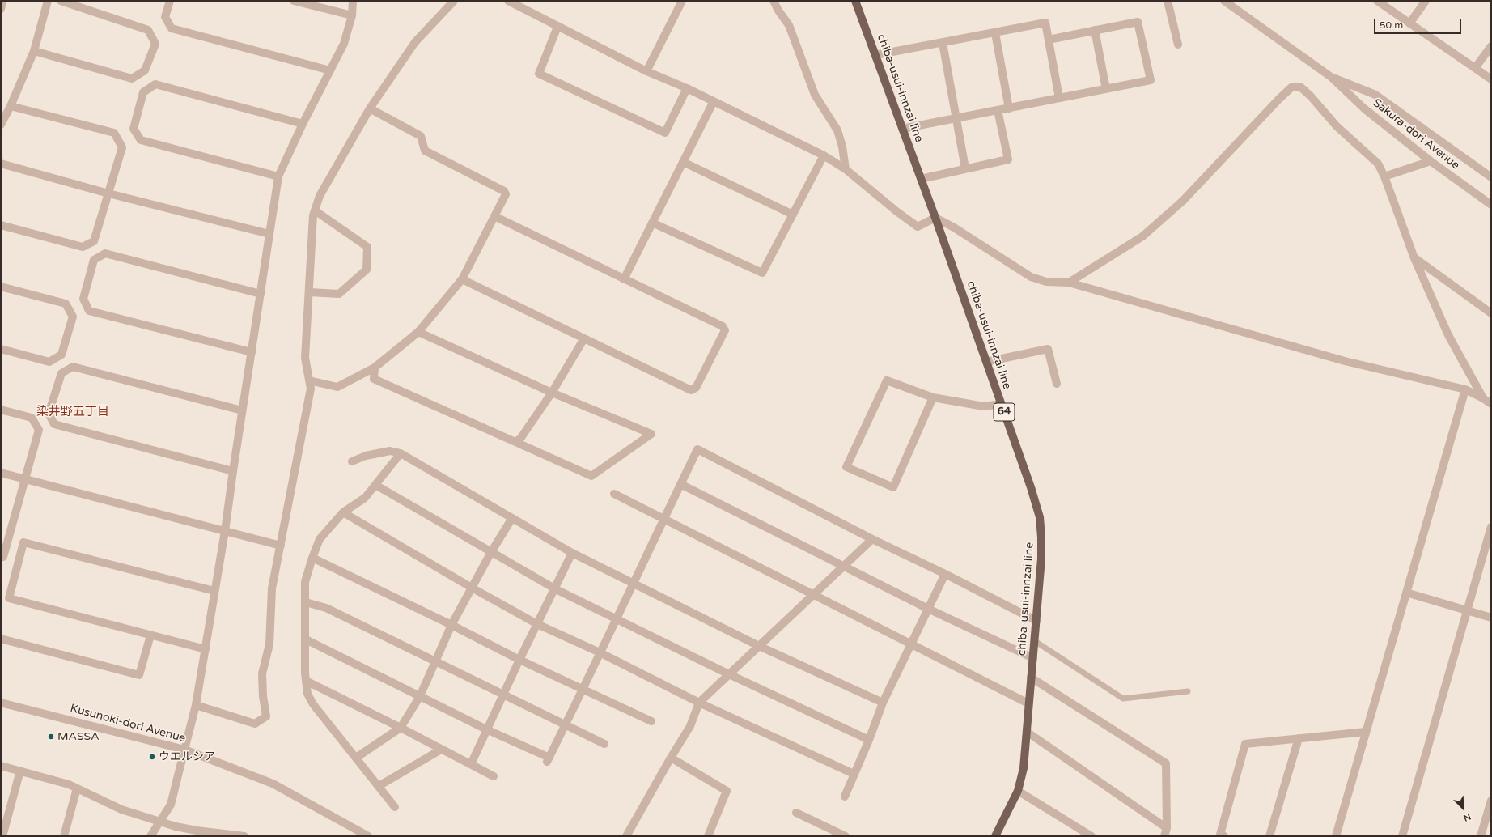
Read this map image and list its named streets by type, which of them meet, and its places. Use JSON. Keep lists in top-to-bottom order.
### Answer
{
  "streets": {
    "main road": ["chiba-usui-innzai line", "64"],
    "street": ["Sakura-dori Avenue", "Kusunoki-dori Avenue"]
  },
  "districts": ["染井野五丁目"],
  "places": ["MASSA", "ウエルシア"],
  "scale_bar": "50 m",
  "north": "bottom right"
}
